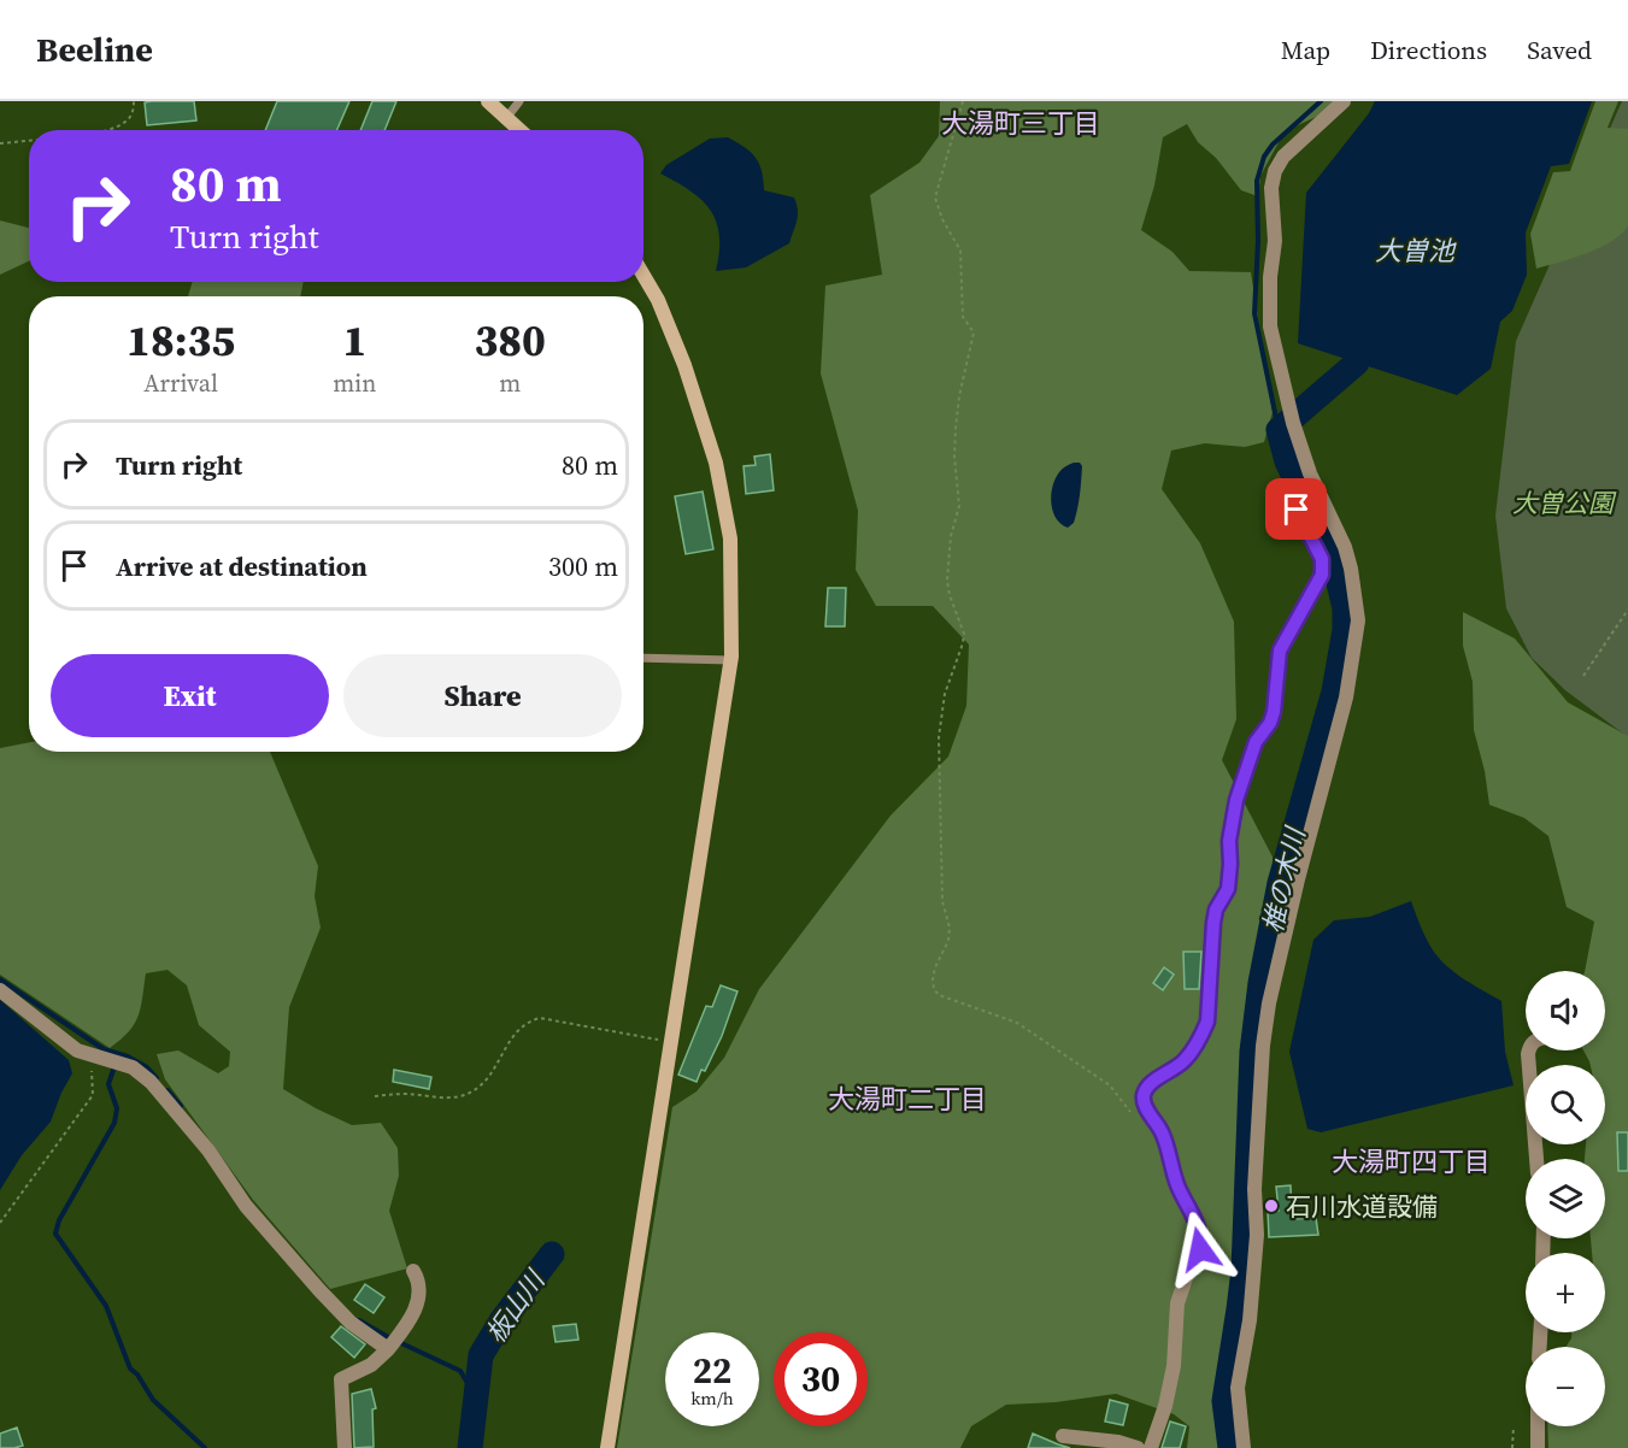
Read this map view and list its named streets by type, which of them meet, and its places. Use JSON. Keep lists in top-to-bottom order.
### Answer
{
  "districts": ["大湯町三丁目", "大湯町二丁目", "大湯町四丁目"],
  "water": ["大曽池", "椎の木川", "板山川"],
  "parks": ["大曽公園"],
  "places": ["石川水道設備"],
  "page": {
    "header": "Beeline",
    "nav": ["Map", "Directions", "Saved"],
    "turn": ["80 m", "Turn right"],
    "eta": [
      "18:35",
      "Arrival",
      "1",
      "min",
      "380",
      "m"
    ],
    "list": [
      {
        "name": "Turn right",
        "value": "80 m"
      },
      {
        "name": "Arrive at destination",
        "value": "300 m"
      }
    ],
    "buttons": ["Exit", "Share"],
    "map_buttons": ["+", "−"],
    "speed": "22 km/h",
    "limit": "30"
  }
}
